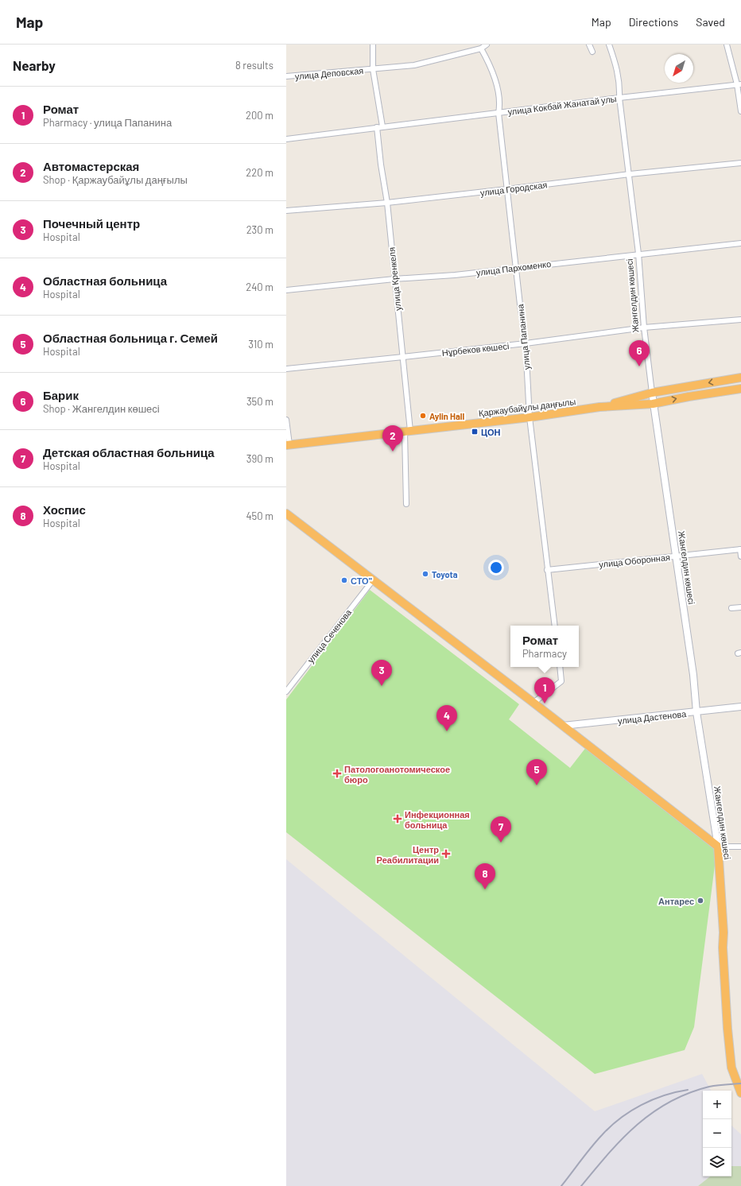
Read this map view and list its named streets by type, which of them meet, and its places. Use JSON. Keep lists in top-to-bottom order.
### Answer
{
  "streets": {
    "highway": ["Жангелдин көшесі", "Қаржаубайұлы даңғылы"],
    "street": [
      "улица Деповская",
      "улица Кокбай Жанатай улы",
      "улица Городская",
      "улица Пархоменко",
      "улица Кренкеля",
      "улица Папанина",
      "Нұрбеков көшесі",
      "улица Оборонная",
      "улица Сеченова",
      "улица Дастенова"
    ]
  },
  "crossings": [
    ["улица Деповская", "улица Кокбай Жанатай улы"],
    ["улица Деповская", "улица Папанина"],
    ["улица Кокбай Жанатай улы", "улица Кренкеля"],
    ["улица Кокбай Жанатай улы", "Жангелдин көшесі"],
    ["улица Кокбай Жанатай улы", "улица Папанина"],
    ["улица Городская", "улица Кренкеля"],
    ["улица Городская", "Жангелдин көшесі"],
    ["улица Городская", "улица Папанина"],
    ["улица Пархоменко", "улица Кренкеля"],
    ["улица Пархоменко", "Жангелдин көшесі"],
    ["улица Пархоменко", "улица Папанина"],
    ["улица Кренкеля", "Нұрбеков көшесі"],
    ["улица Кренкеля", "Қаржаубайұлы даңғылы"],
    ["Жангелдин көшесі", "Нұрбеков көшесі"],
    ["Жангелдин көшесі", "Қаржаубайұлы даңғылы"],
    ["Жангелдин көшесі", "улица Оборонная"],
    ["Жангелдин көшесі", "улица Дастенова"],
    ["улица Папанина", "Нұрбеков көшесі"],
    ["улица Папанина", "Қаржаубайұлы даңғылы"],
    ["улица Папанина", "улица Оборонная"]
  ],
  "places": {
    "other": [
      "Aylin Hall",
      "Toyota",
      "СТО\"",
      "Антарес"
    ],
    "transit": ["ЦОН"],
    "health": ["Патологоанотомическое бюро", "Инфекционная больница", "Центр Реабилитации"]
  },
  "north": "bottom left",
  "page": {
    "header": "Map",
    "nav": ["Map", "Directions", "Saved"],
    "heading": ["Nearby", "8 results"],
    "list": [
      {
        "mark": "1",
        "name": "Ромат",
        "note": "Pharmacy · улица Папанина",
        "value": "200 m"
      },
      {
        "mark": "2",
        "name": "Автомастерская",
        "note": "Shop · Қаржаубайұлы даңғылы",
        "value": "220 m"
      },
      {
        "mark": "3",
        "name": "Почечный центр",
        "note": "Hospital",
        "value": "230 m"
      },
      {
        "mark": "4",
        "name": "Областная больница",
        "note": "Hospital",
        "value": "240 m"
      },
      {
        "mark": "5",
        "name": "Областная больница г. Семей",
        "note": "Hospital",
        "value": "310 m"
      },
      {
        "mark": "6",
        "name": "Барик",
        "note": "Shop · Жангелдин көшесі",
        "value": "350 m"
      },
      {
        "mark": "7",
        "name": "Детская областная больница",
        "note": "Hospital",
        "value": "390 m"
      },
      {
        "mark": "8",
        "name": "Хоспис",
        "note": "Hospital",
        "value": "450 m"
      }
    ],
    "pins": [
      "6",
      "2",
      "3",
      "1",
      "4",
      "5",
      "7",
      "8"
    ],
    "popup": ["Ромат", "Pharmacy"],
    "map_buttons": ["+", "−"]
  }
}
